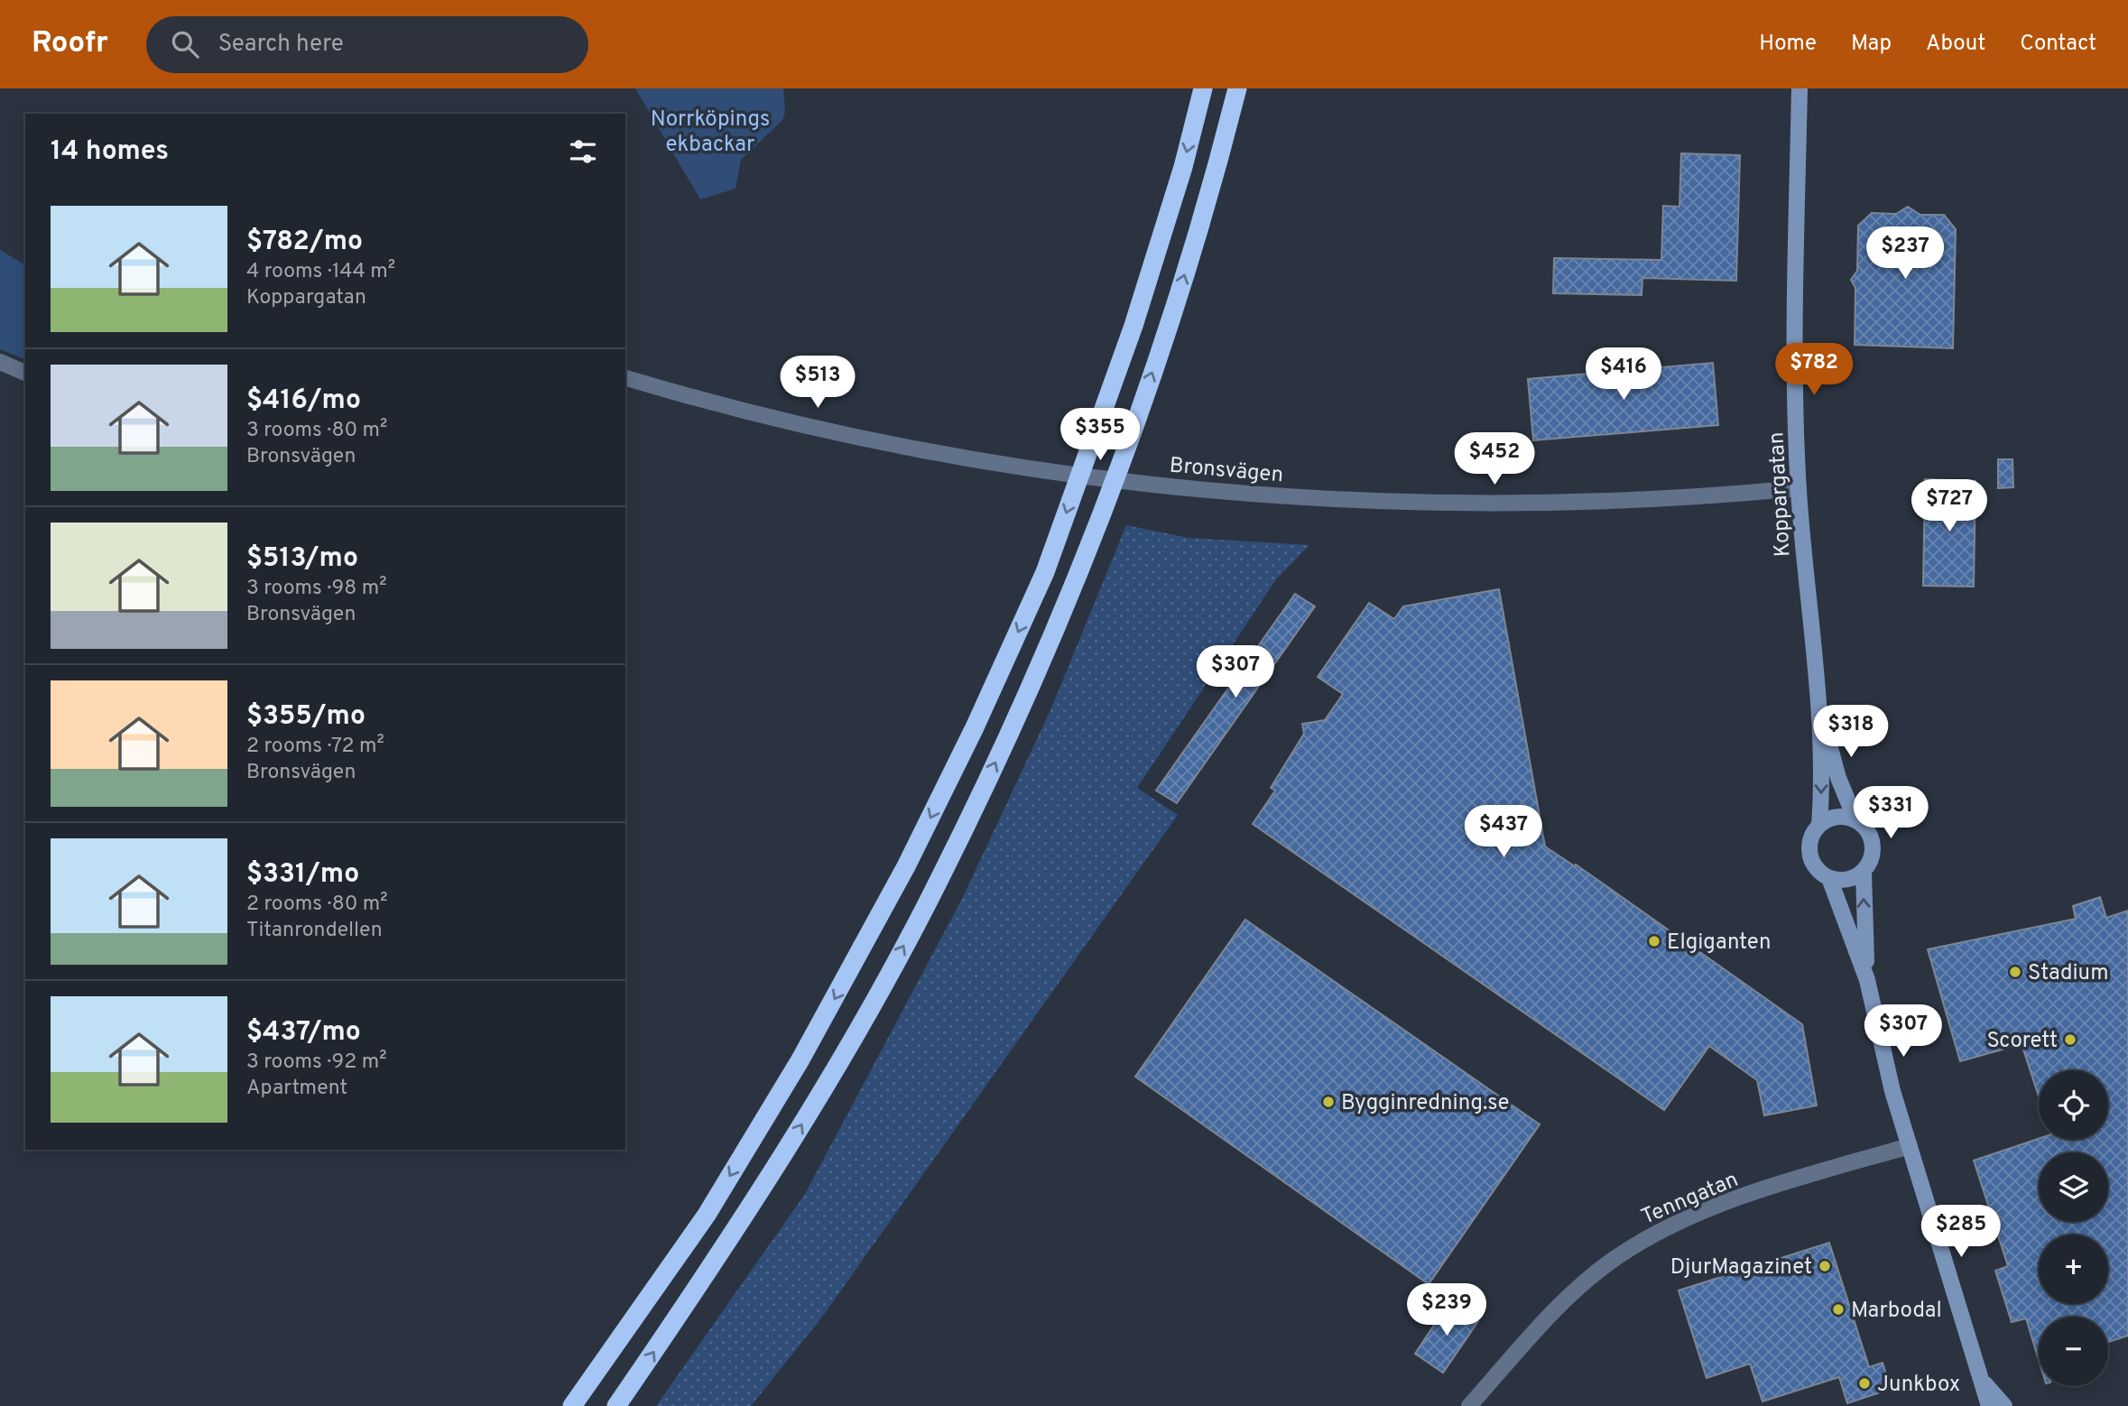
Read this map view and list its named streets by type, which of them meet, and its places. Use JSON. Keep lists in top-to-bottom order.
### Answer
{
  "streets": {
    "street": ["Bronsvägen", "Koppargatan", "Tenngatan"]
  },
  "crossings": [
    ["Bronsvägen", "Koppargatan"]
  ],
  "parks": ["Norrköpings ekbackar"],
  "places": [
    "Elgiganten",
    "Stadium",
    "Scorett",
    "Bygginredning.se",
    "DjurMagazinet",
    "Marbodal",
    "Junkbox"
  ],
  "page": {
    "header": "Roofr",
    "search": "Search here",
    "nav": [
      "Home",
      "Map",
      "About",
      "Contact"
    ],
    "heading": "14 homes",
    "list": [
      {
        "name": "$782/mo",
        "note": "4 rooms · 144 m² · Koppargatan"
      },
      {
        "name": "$416/mo",
        "note": "3 rooms · 80 m² · Bronsvägen"
      },
      {
        "name": "$513/mo",
        "note": "3 rooms · 98 m² · Bronsvägen"
      },
      {
        "name": "$355/mo",
        "note": "2 rooms · 72 m² · Bronsvägen"
      },
      {
        "name": "$331/mo",
        "note": "2 rooms · 80 m² · Titanrondellen"
      },
      {
        "name": "$437/mo",
        "note": "3 rooms · 92 m² · Apartment"
      }
    ],
    "price": [
      "$237",
      "$782",
      "$416",
      "$513",
      "$355",
      "$452",
      "$727",
      "$307",
      "$318",
      "$331",
      "$437",
      "$307",
      "$285",
      "$239"
    ],
    "map_buttons": ["+", "−"]
  }
}
